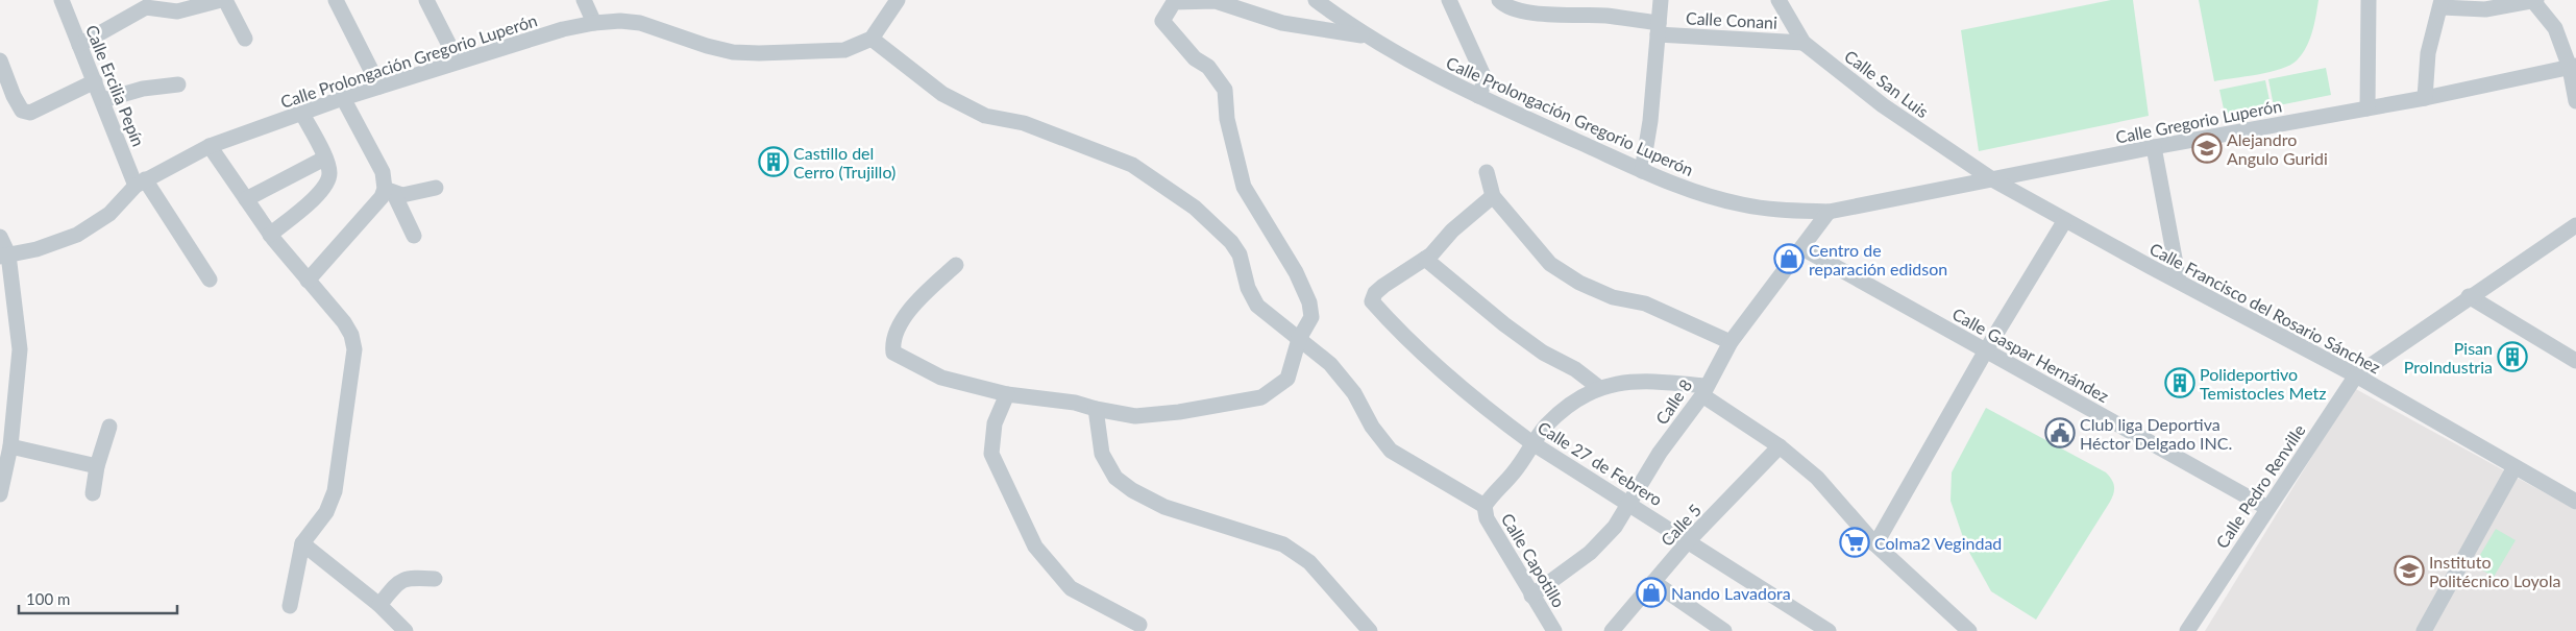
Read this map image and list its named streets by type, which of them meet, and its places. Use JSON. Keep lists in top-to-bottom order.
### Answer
{
  "streets": {
    "street": [
      "Calle Conani",
      "Calle Prolongación Gregorio Luperón",
      "Calle San Luis",
      "Calle Ercilia Pepín",
      "Calle Gregorio Luperón",
      "Calle Francisco del Rosario Sánchez",
      "Calle Gaspar Hernández",
      "Calle 8",
      "Calle 27 de Febrero",
      "Calle Pedro Renville",
      "Calle 5",
      "Calle Capotillo"
    ]
  },
  "crossings": [
    ["Calle Conani", "Calle San Luis"],
    ["Calle Prolongación Gregorio Luperón", "Calle Ercilia Pepín"],
    ["Calle Prolongación Gregorio Luperón", "Calle Gregorio Luperón"],
    ["Calle Prolongación Gregorio Luperón", "Calle 8"],
    ["Calle San Luis", "Calle Gregorio Luperón"],
    ["Calle San Luis", "Calle Francisco del Rosario Sánchez"],
    ["Calle Gregorio Luperón", "Calle Francisco del Rosario Sánchez"],
    ["Calle Gregorio Luperón", "Calle 8"],
    ["Calle Francisco del Rosario Sánchez", "Calle Pedro Renville"],
    ["Calle Gaspar Hernández", "Calle 8"],
    ["Calle Gaspar Hernández", "Calle Pedro Renville"],
    ["Calle 8", "Calle 27 de Febrero"],
    ["Calle 8", "Calle Capotillo"],
    ["Calle 27 de Febrero", "Calle 5"]
  ],
  "places": {
    "school or university": ["Alejandro Angulo Guridi", "Instituto Politécnico Loyola"],
    "building": ["Castillo del Cerro (Trujillo)", "Pisan ProIndustria", "Polideportivo Temistocles Metz"],
    "shop": ["Centro de reparación edidson", "Nando Lavadora"],
    "public building": ["Club liga Deportiva Héctor Delgado INC."],
    "supermarket": ["Colma2 Vegindad"]
  },
  "scale_bar": "100 m"
}
